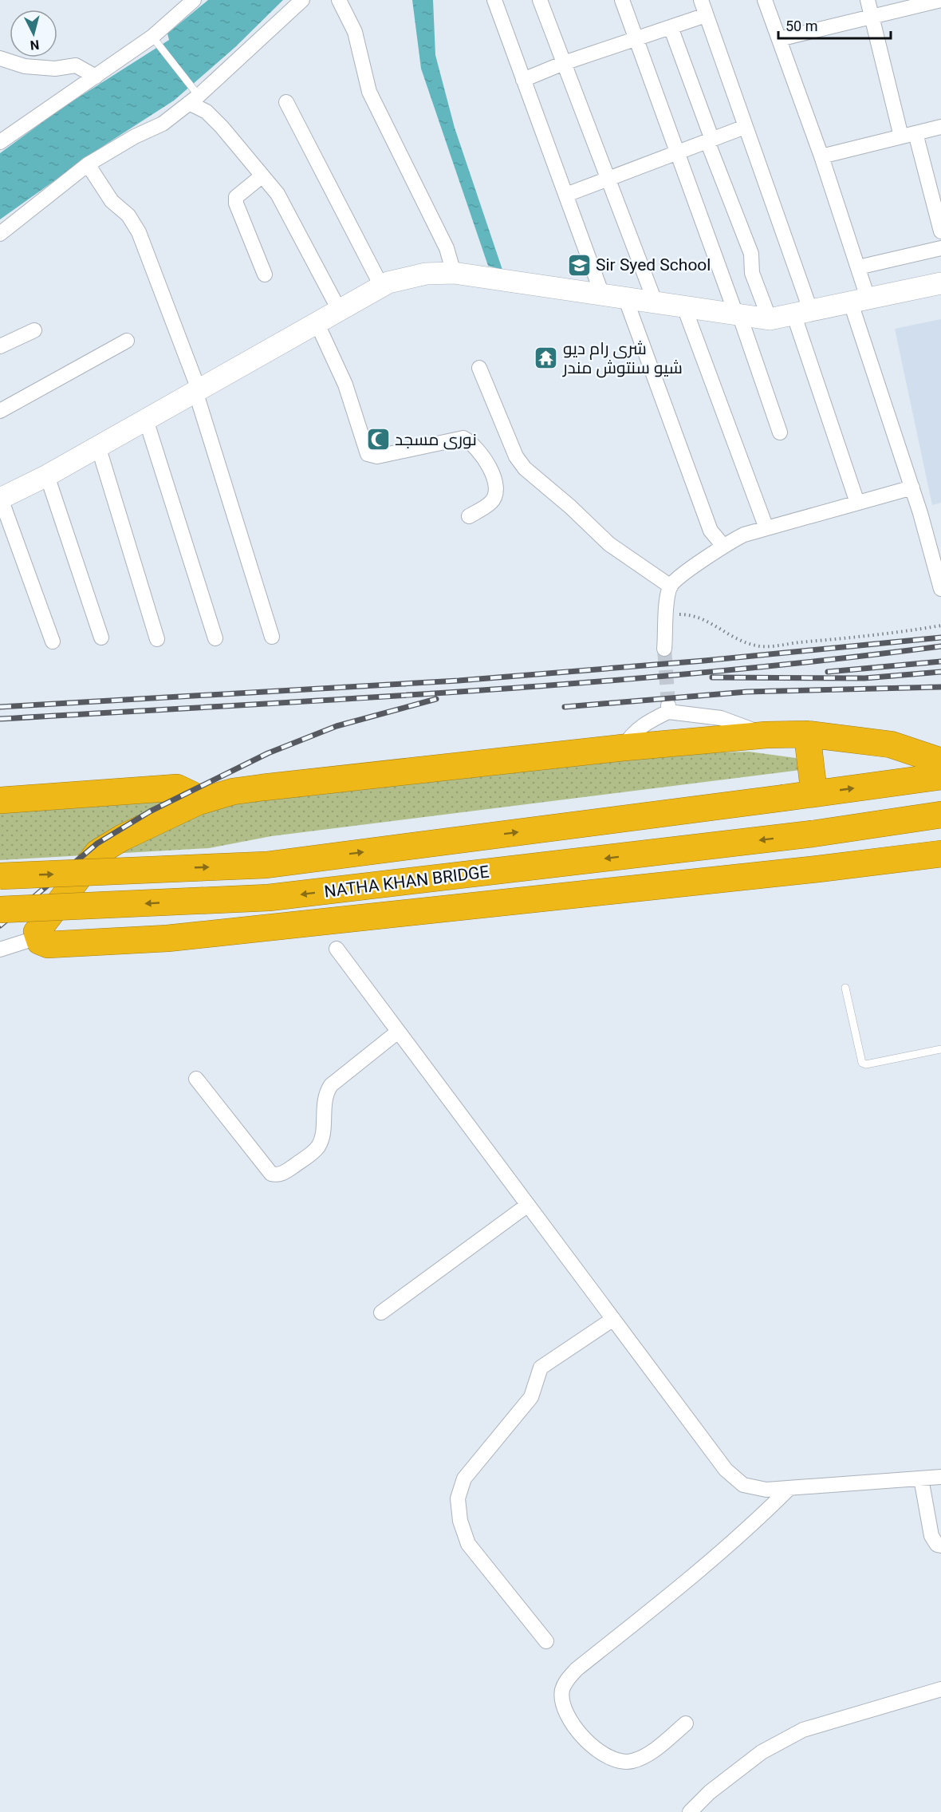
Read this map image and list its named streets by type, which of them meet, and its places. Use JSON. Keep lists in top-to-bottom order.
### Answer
{
  "streets": {
    "highway": ["NATHA KHAN BRIDGE"]
  },
  "places": {
    "school or university": ["Sir Syed School"],
    "temple": ["شری رام دیو شیو سنتوش مندر"],
    "mosque": ["نوری مسجد"]
  },
  "scale_bar": "50 m",
  "north": "bottom"
}
